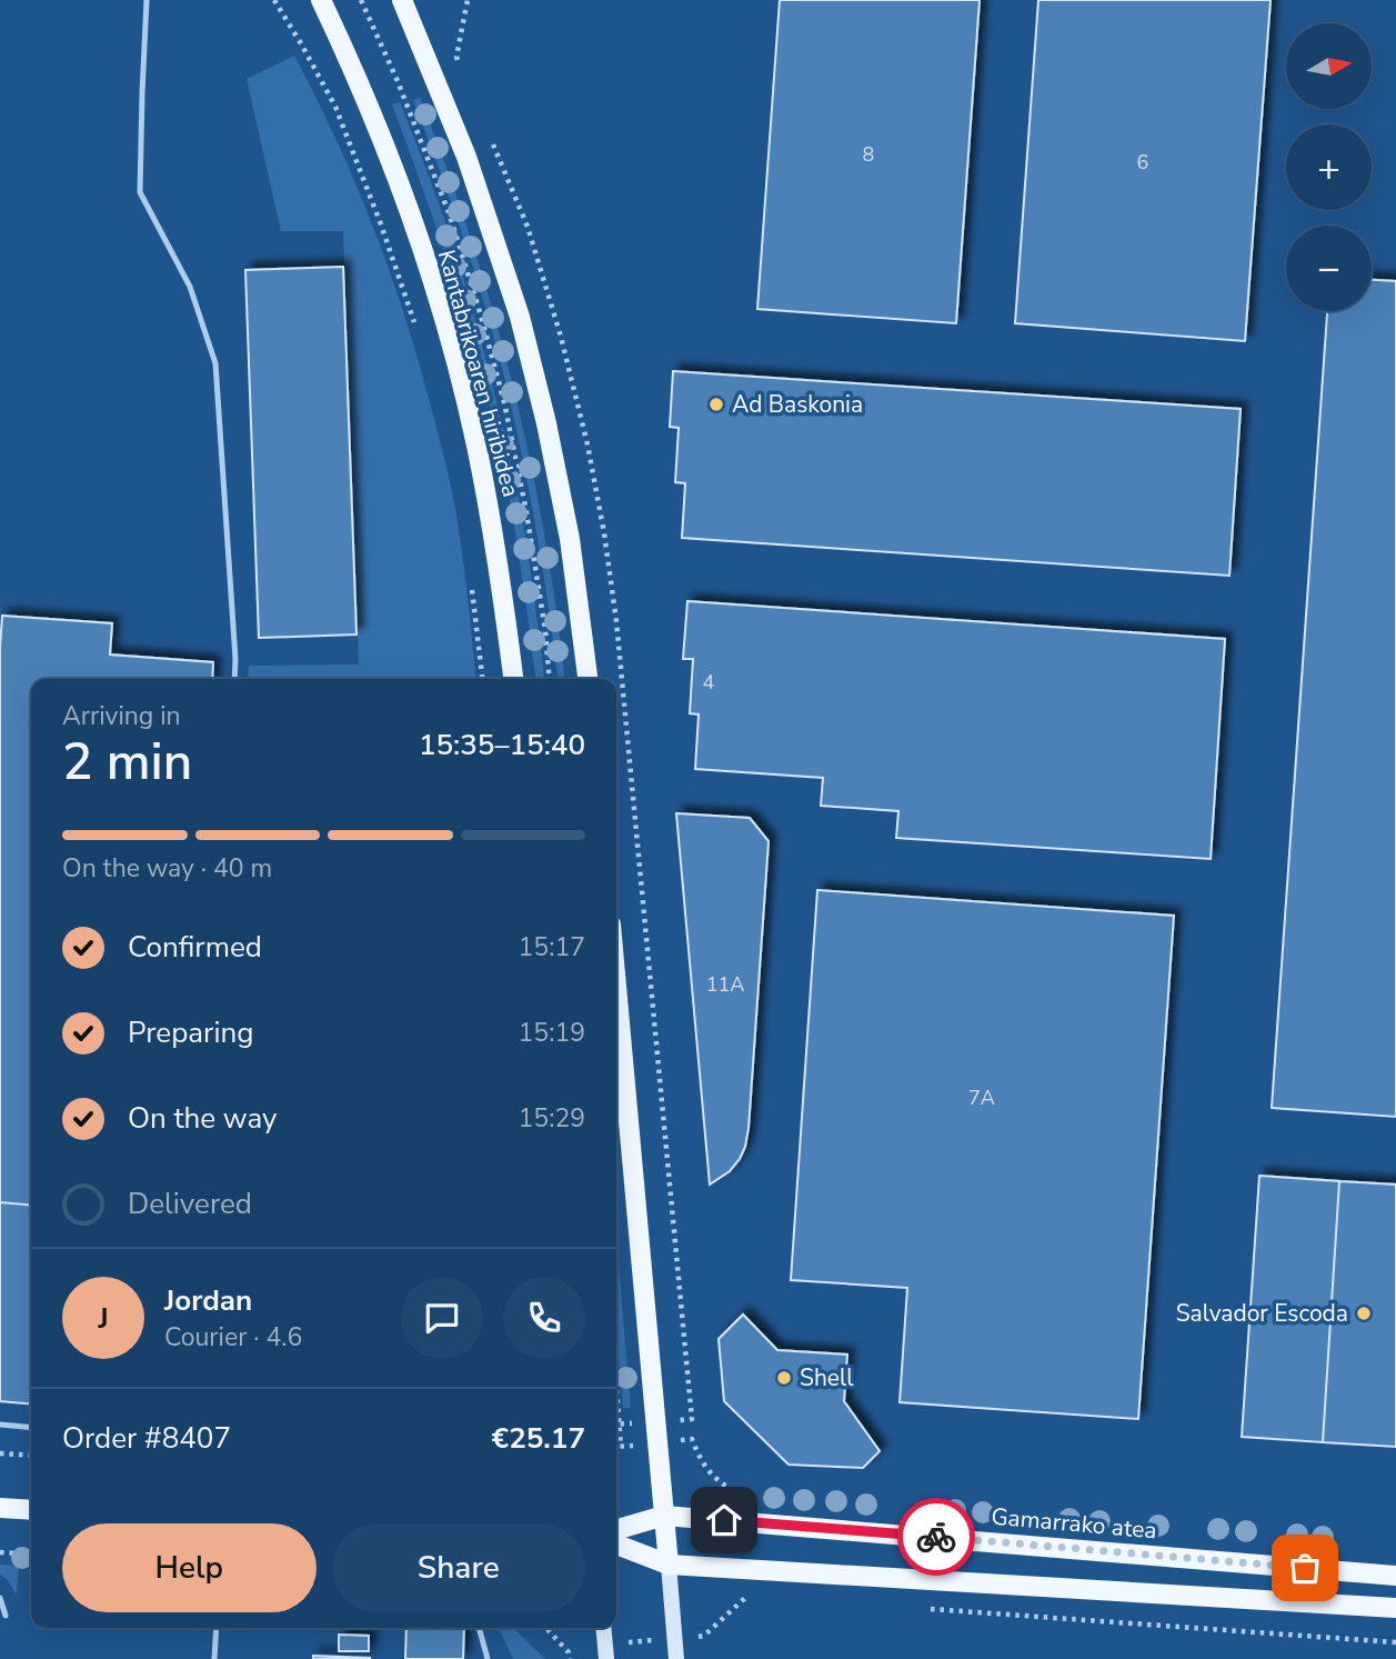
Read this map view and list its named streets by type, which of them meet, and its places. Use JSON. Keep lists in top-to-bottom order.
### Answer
{
  "streets": {
    "main road": ["Kantabrikoaren hiribidea", "Gamarrako atea"]
  },
  "places": ["Ad Baskonia", "Salvador Escoda", "Shell"],
  "house_numbers": [
    "8",
    "6",
    "4",
    "11A",
    "7A"
  ],
  "north": "right",
  "page": {
    "map_buttons": ["+", "−"],
    "heading": ["2 min", "Arriving in", "15:35–15:40"],
    "panel": [
      "Jordan",
      "Courier · 4.6",
      "Order #8407",
      "€25.17"
    ],
    "bar": "On the way · 40 m",
    "list": [
      ["Confirmed", "15:17"],
      ["Preparing", "15:19"],
      ["On the way", "15:29"],
      "Delivered"
    ],
    "round": "J",
    "buttons": ["Help", "Share"]
  }
}
